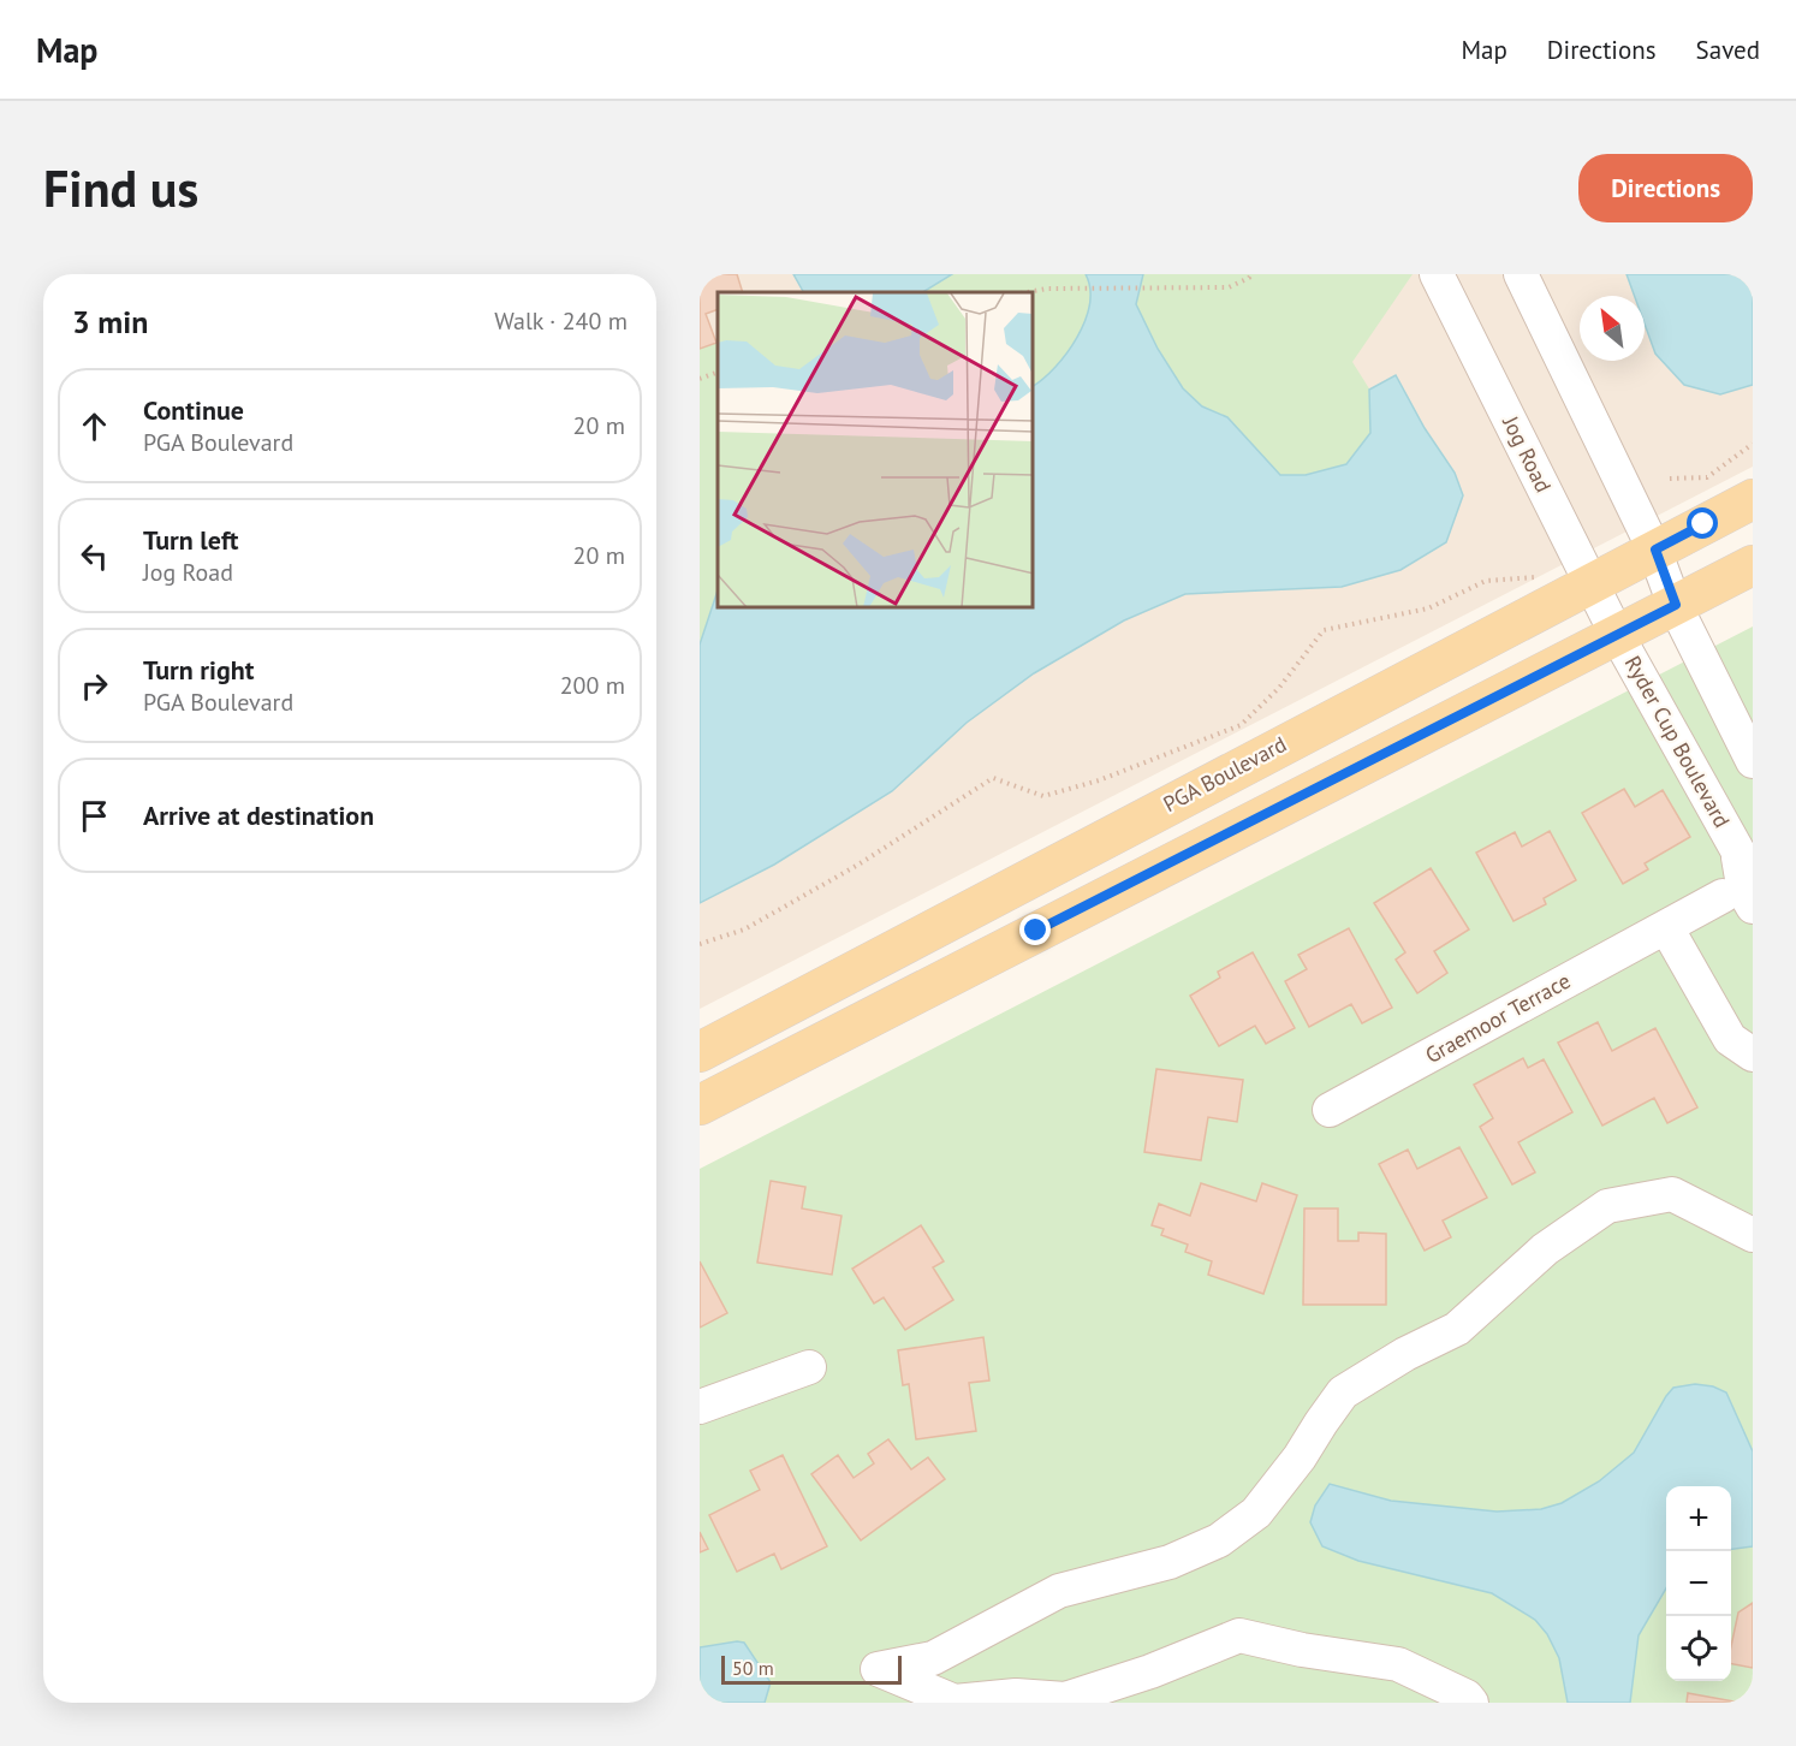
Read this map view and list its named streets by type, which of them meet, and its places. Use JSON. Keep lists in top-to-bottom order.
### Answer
{
  "streets": {
    "main road": ["PGA Boulevard"],
    "street": ["Jog Road", "Ryder Cup Boulevard", "Graemoor Terrace"]
  },
  "crossings": [
    ["Jog Road", "Ryder Cup Boulevard"],
    ["Jog Road", "PGA Boulevard"],
    ["Ryder Cup Boulevard", "Graemoor Terrace"]
  ],
  "scale_bar": "50 m",
  "north": "top left",
  "page": {
    "header": "Map",
    "nav": ["Map", "Directions", "Saved"],
    "buttons": "Directions",
    "title": "Find us",
    "heading": ["3 min", "Walk · 240 m"],
    "list": [
      ["Continue", "PGA Boulevard", "20 m"],
      ["Turn left", "Jog Road", "20 m"],
      ["Turn right", "PGA Boulevard", "200 m"],
      "Arrive at destination"
    ],
    "map_buttons": ["+", "−"],
    "scale": "50 m"
  }
}
